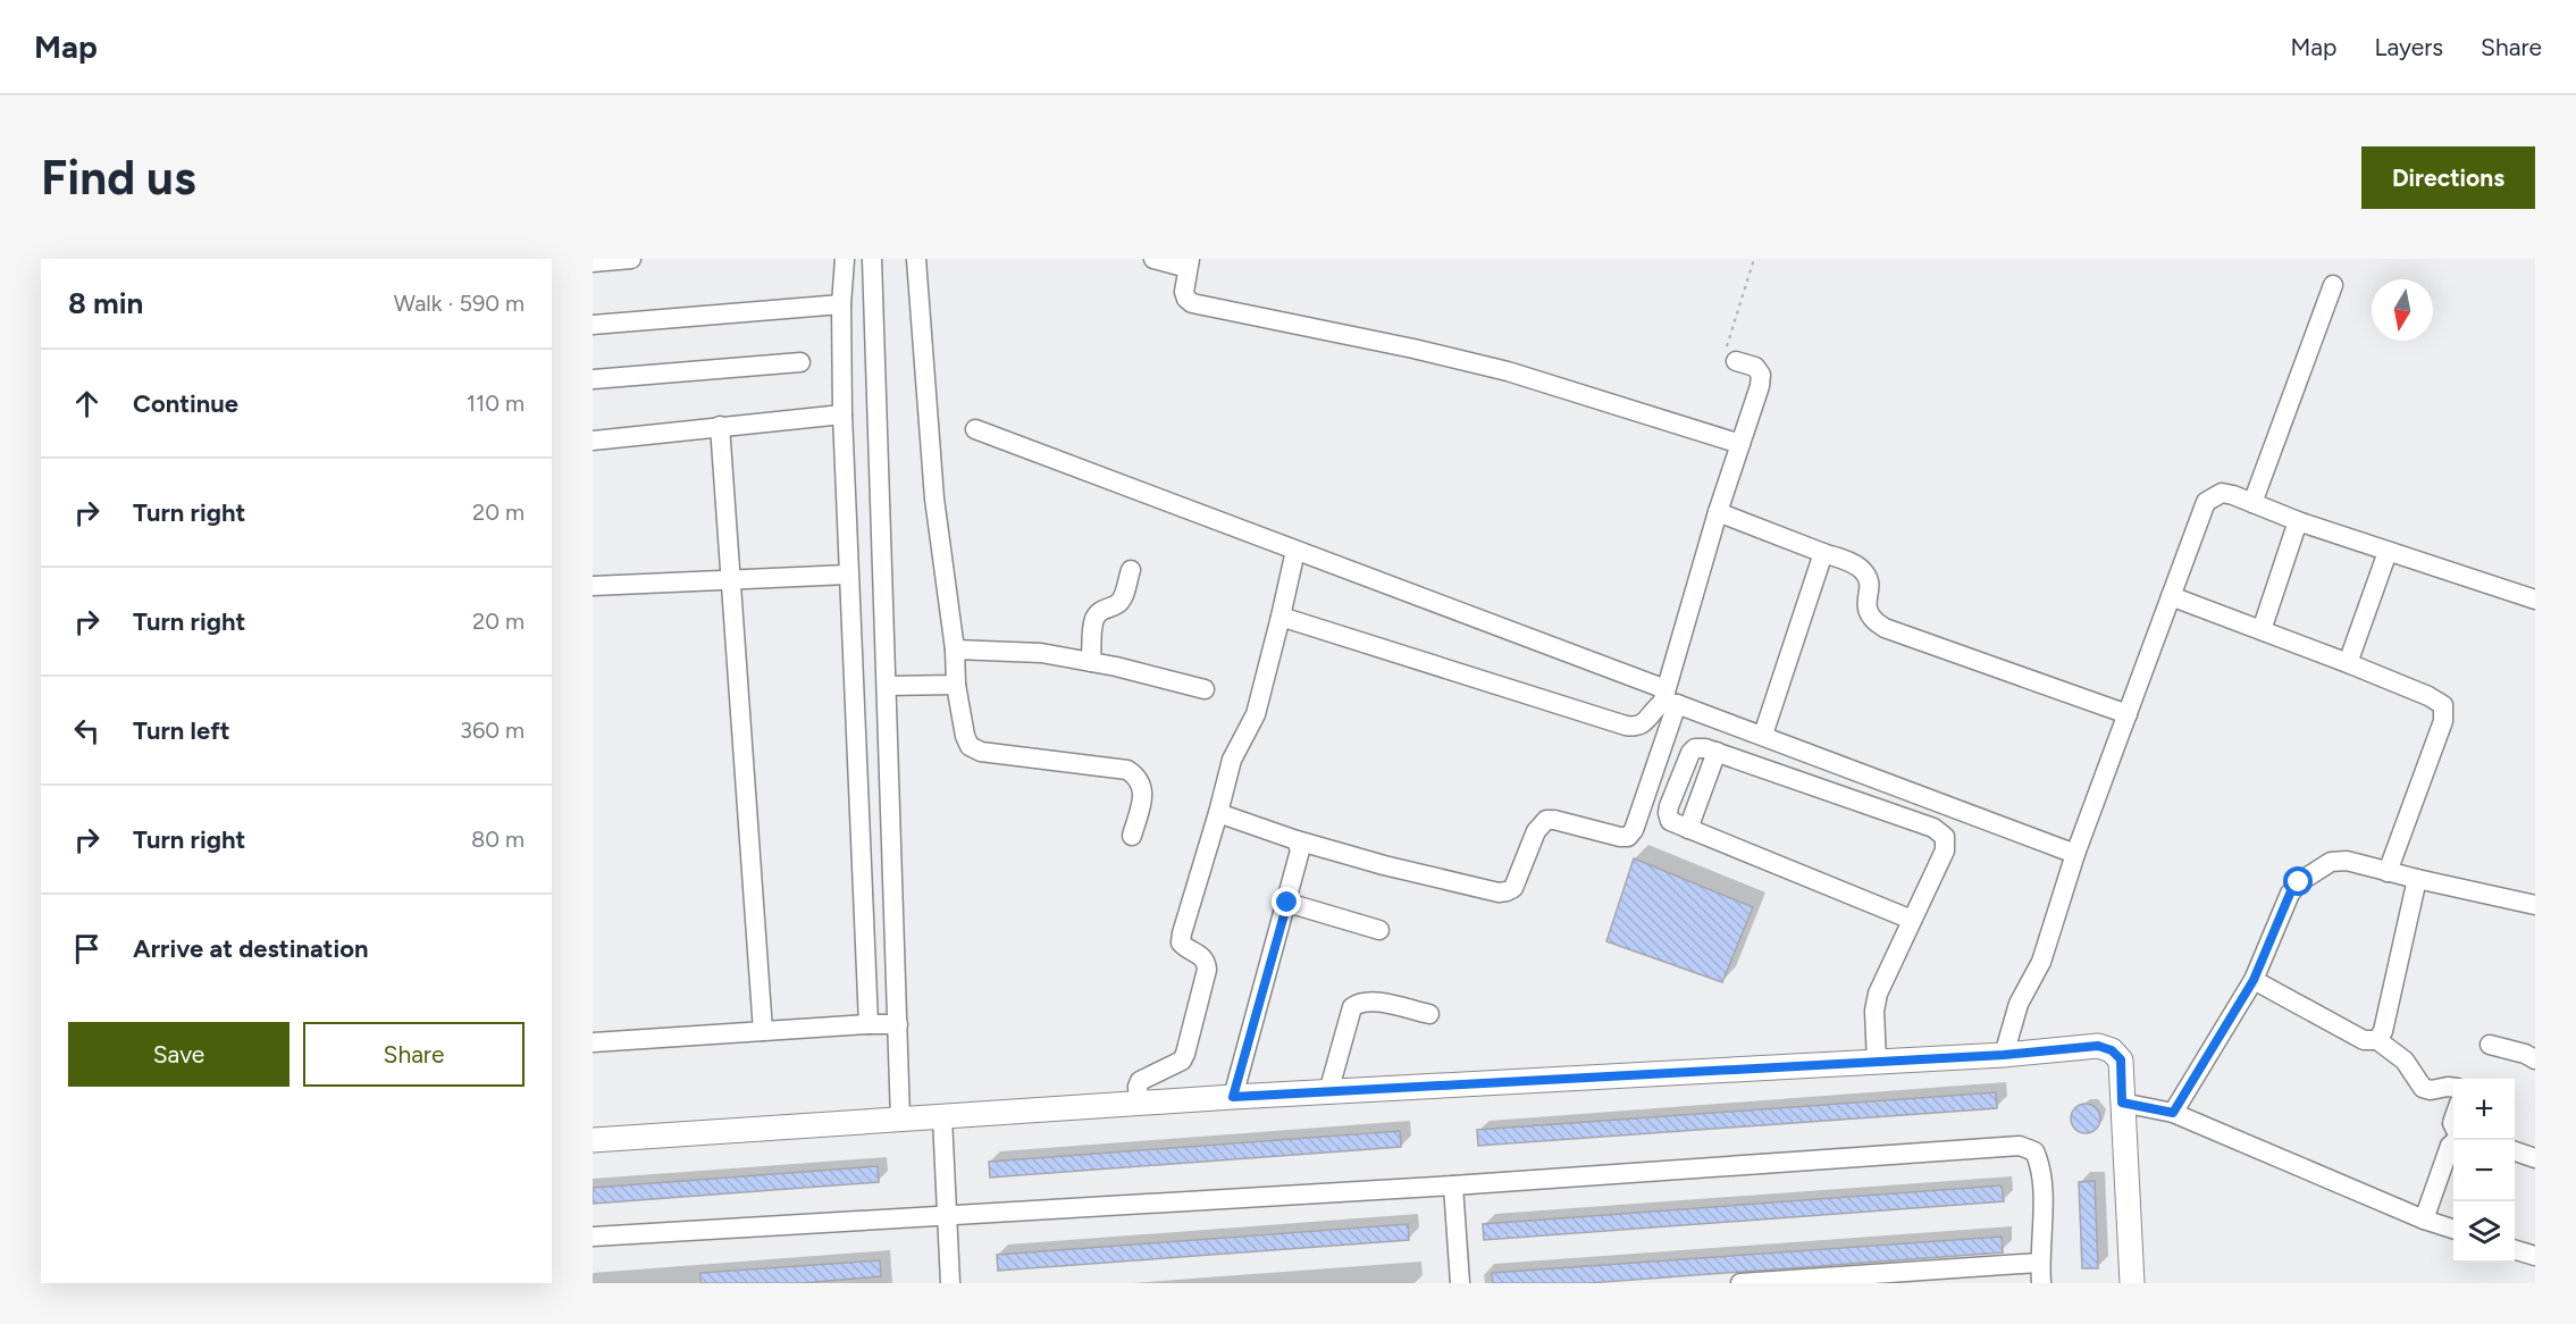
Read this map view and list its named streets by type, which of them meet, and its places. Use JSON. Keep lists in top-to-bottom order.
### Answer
{
  "north": "bottom",
  "page": {
    "header": "Map",
    "nav": ["Map", "Layers", "Share"],
    "buttons": [
      "Directions",
      ["Save", "Share"]
    ],
    "title": "Find us",
    "heading": ["8 min", "Walk · 590 m"],
    "list": [
      ["Continue", "110 m"],
      ["Turn right", "20 m"],
      ["Turn right", "20 m"],
      ["Turn left", "360 m"],
      ["Turn right", "80 m"],
      "Arrive at destination"
    ],
    "map_buttons": ["+", "−"]
  }
}
